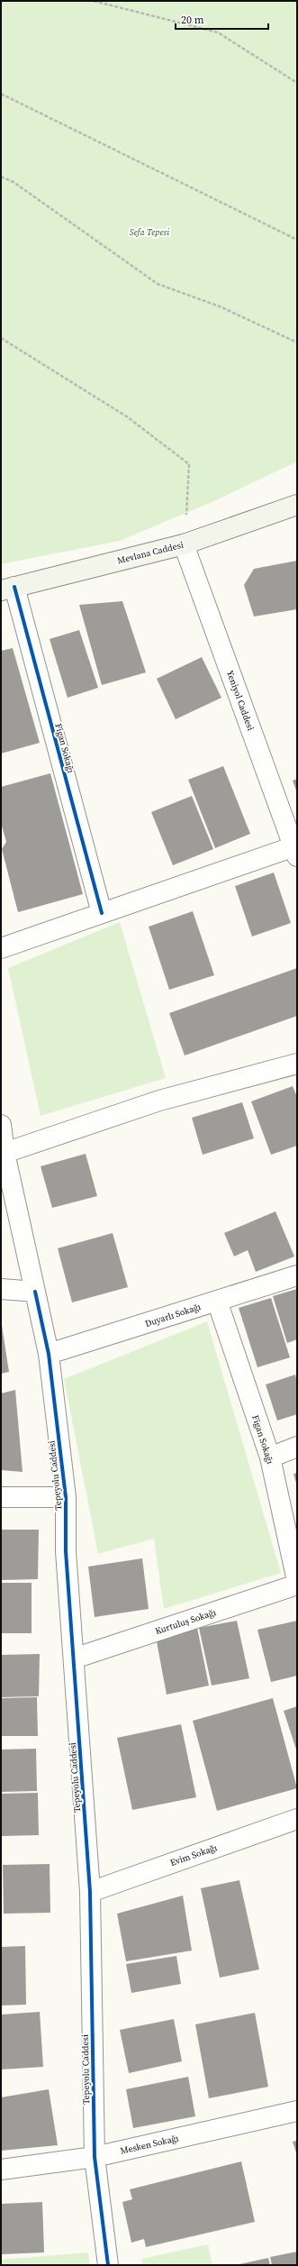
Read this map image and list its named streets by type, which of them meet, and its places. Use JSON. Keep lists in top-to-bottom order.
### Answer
{
  "streets": {
    "street": [
      "Mevlana Caddesi",
      "Yeniyol Caddesi",
      "Figan Sokağı",
      "Duyarlı Sokağı",
      "Tepeyolu Caddesi",
      "Kurtuluş Sokağı",
      "Evim Sokağı",
      "Mesken Sokağı"
    ]
  },
  "crossings": [
    ["Mevlana Caddesi", "Yeniyol Caddesi"],
    ["Mevlana Caddesi", "Figan Sokağı"],
    ["Figan Sokağı", "Duyarlı Sokağı"],
    ["Duyarlı Sokağı", "Tepeyolu Caddesi"],
    ["Tepeyolu Caddesi", "Kurtuluş Sokağı"],
    ["Tepeyolu Caddesi", "Evim Sokağı"],
    ["Tepeyolu Caddesi", "Mesken Sokağı"]
  ],
  "parks": ["Sefa Tepesi"],
  "scale_bar": "20 m"
}
